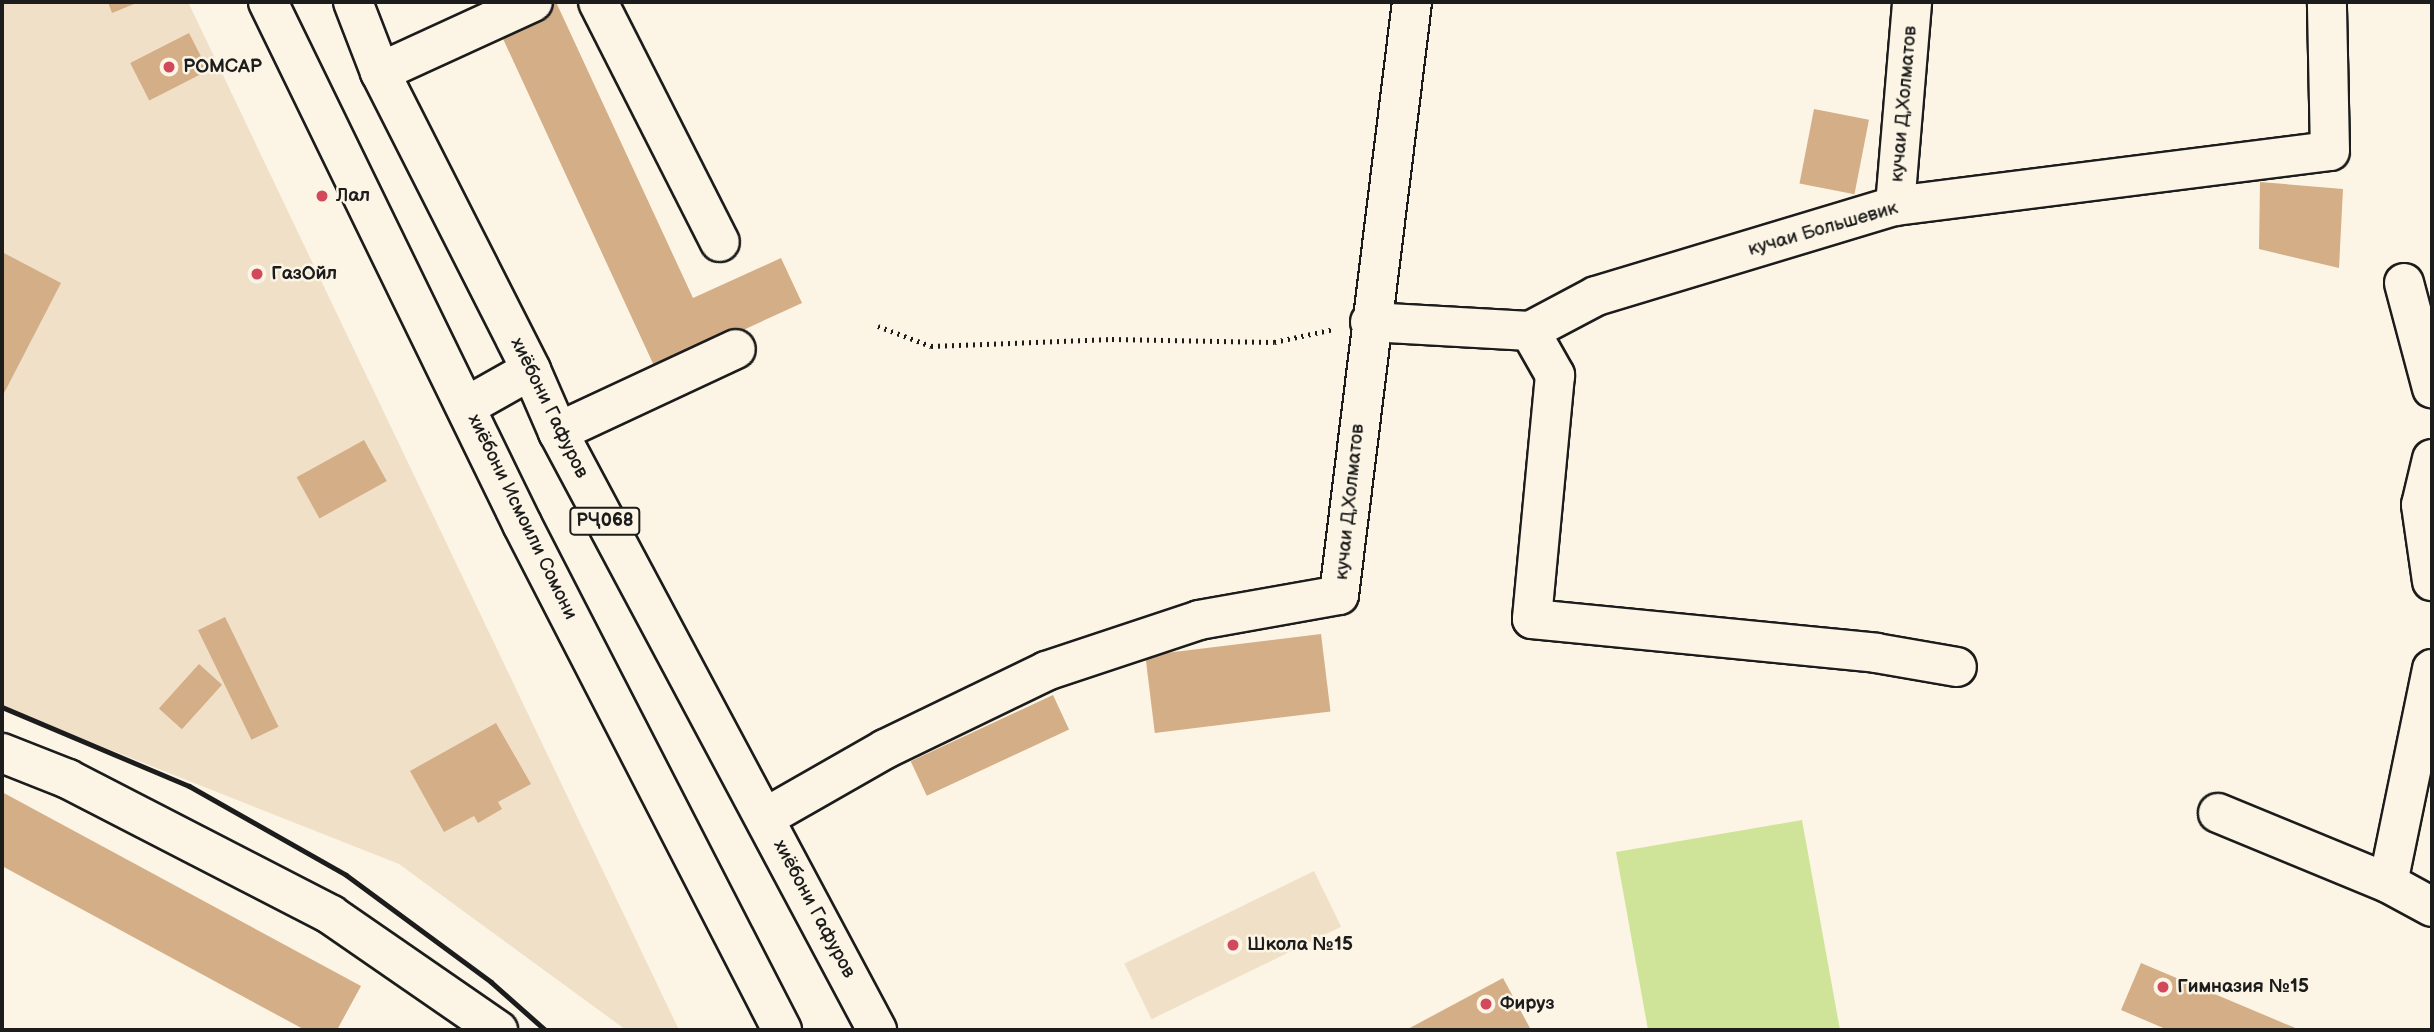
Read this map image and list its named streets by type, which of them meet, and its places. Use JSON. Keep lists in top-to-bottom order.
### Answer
{
  "streets": {
    "main road": [
      "кучаи Д,Холматов",
      "кучаи Большевик",
      "хиёбони Гафуров",
      "хиёбони Исмоили Сомони",
      "РҶ068"
    ]
  },
  "crossings": [
    ["кучаи Д,Холматов", "кучаи Большевик"],
    ["кучаи Д,Холматов", "хиёбони Гафуров"]
  ],
  "places": [
    "РОМСАР",
    "Лал",
    "ГазОйл",
    "Школа №15",
    "Гимназия №15",
    "Фируз"
  ]
}
